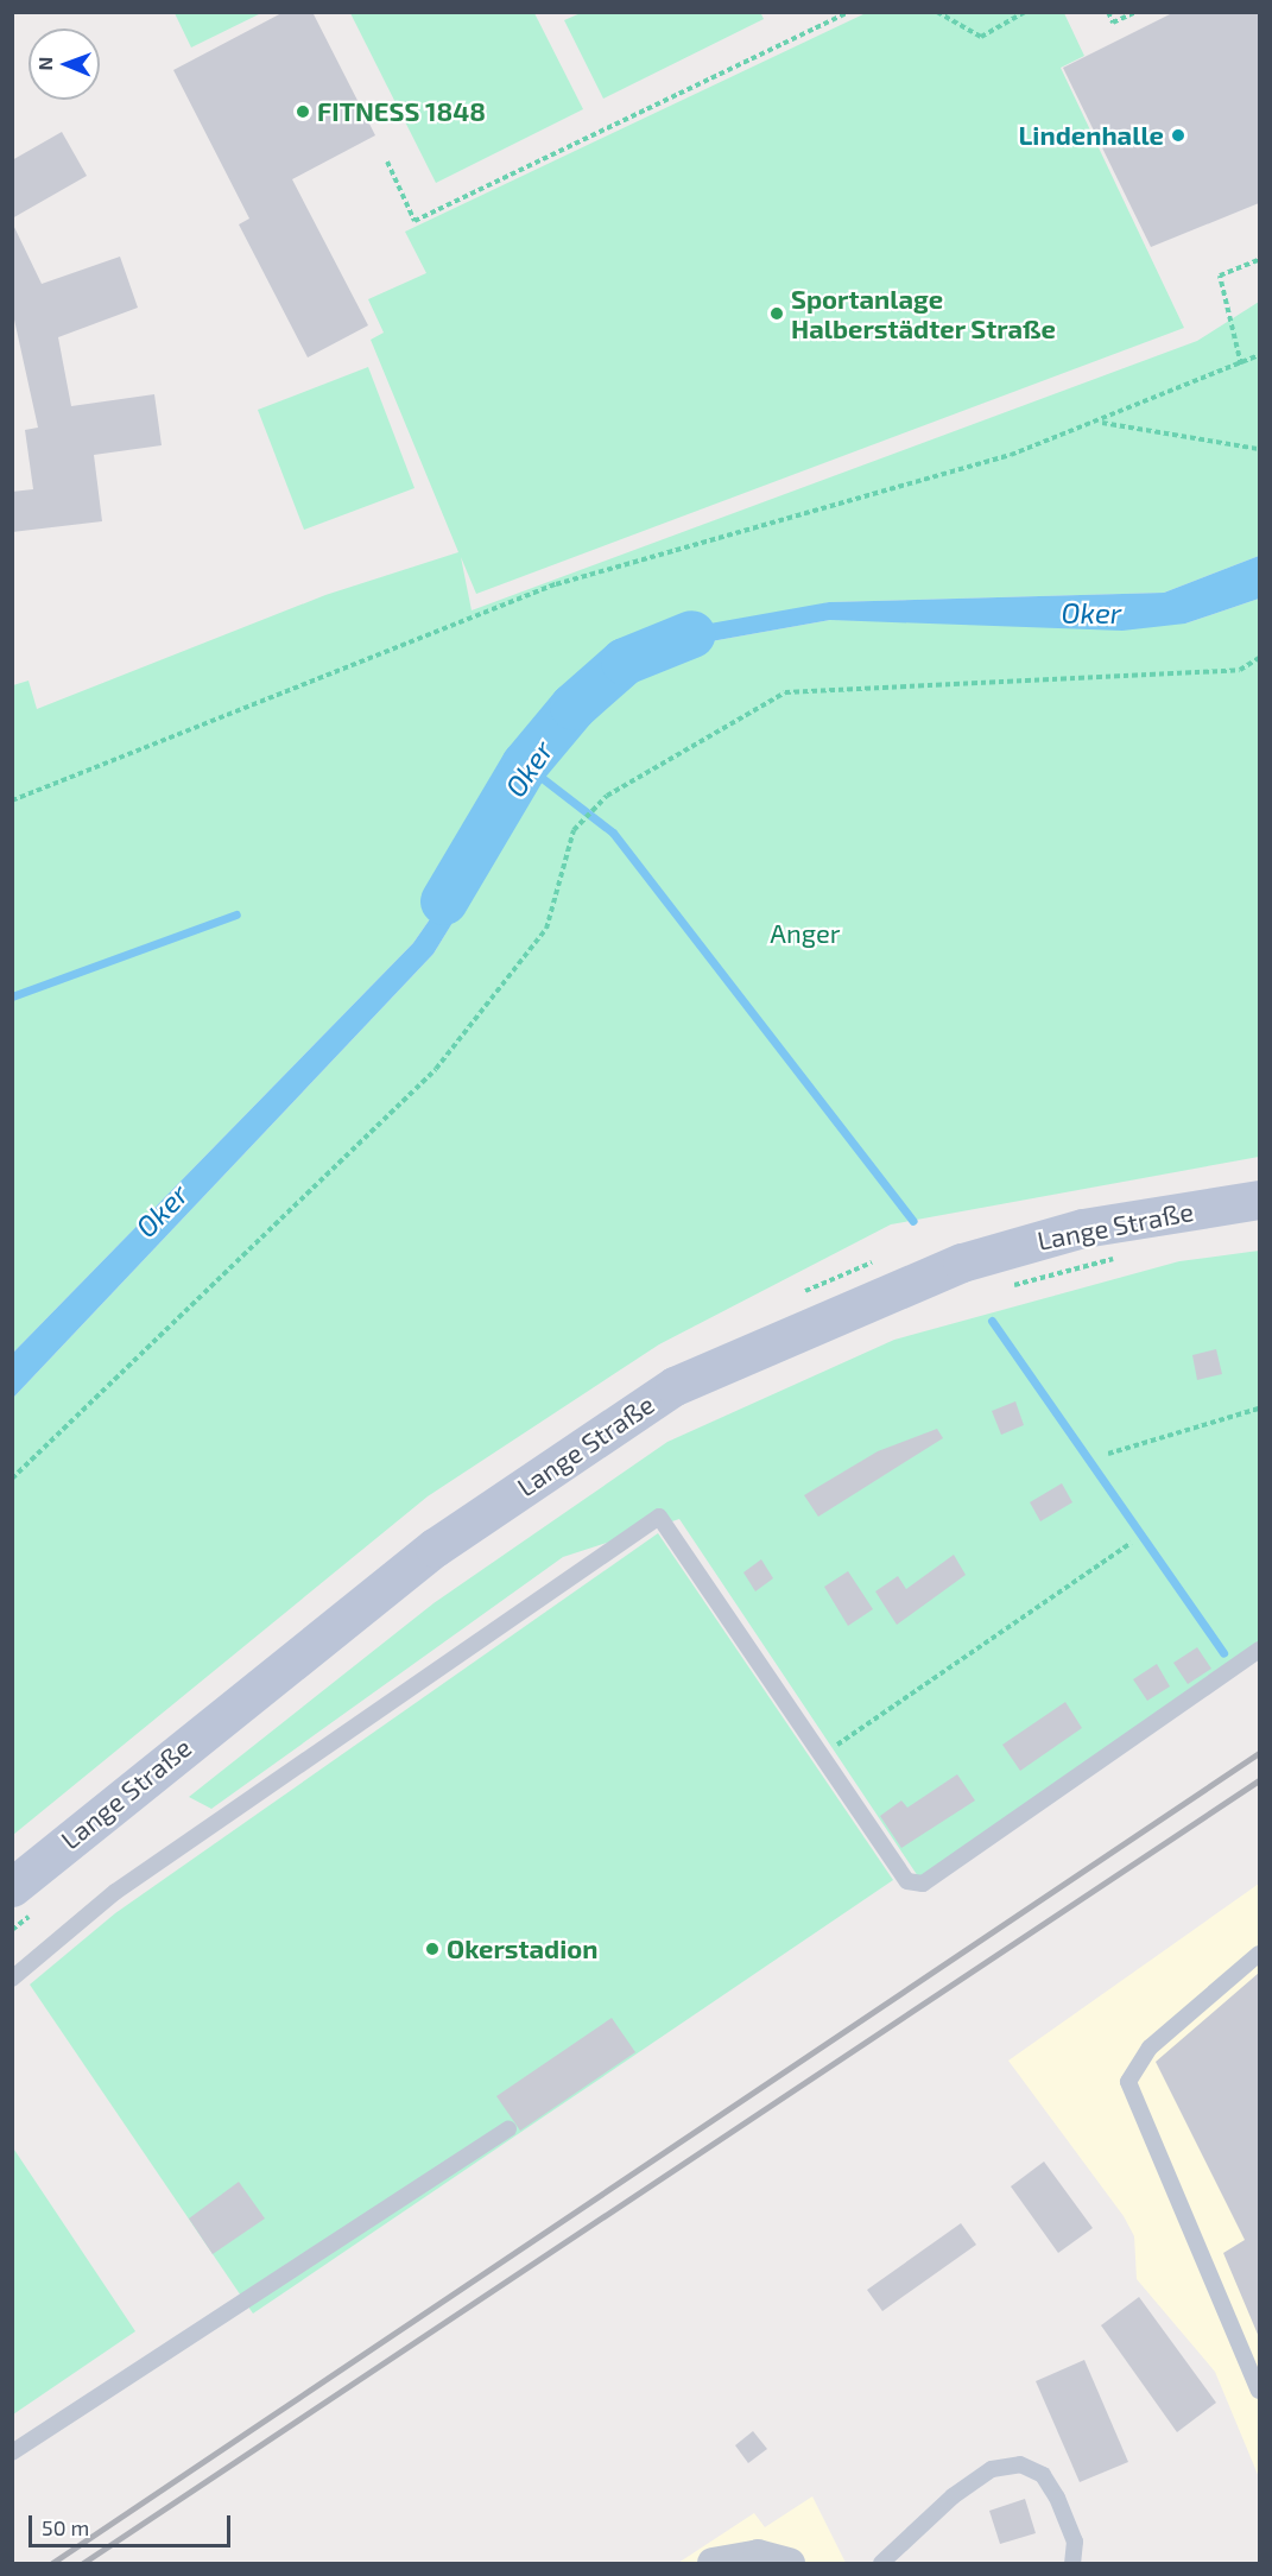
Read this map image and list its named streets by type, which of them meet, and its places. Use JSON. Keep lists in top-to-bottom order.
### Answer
{
  "streets": {
    "street": ["Lange Straße"]
  },
  "water": ["Oker"],
  "parks": ["Anger"],
  "places": [
    "FITNESS 1848",
    "Lindenhalle",
    "Sportanlage Halberstädter Straße",
    "Okerstadion"
  ],
  "scale_bar": "50 m",
  "north": "left"
}
